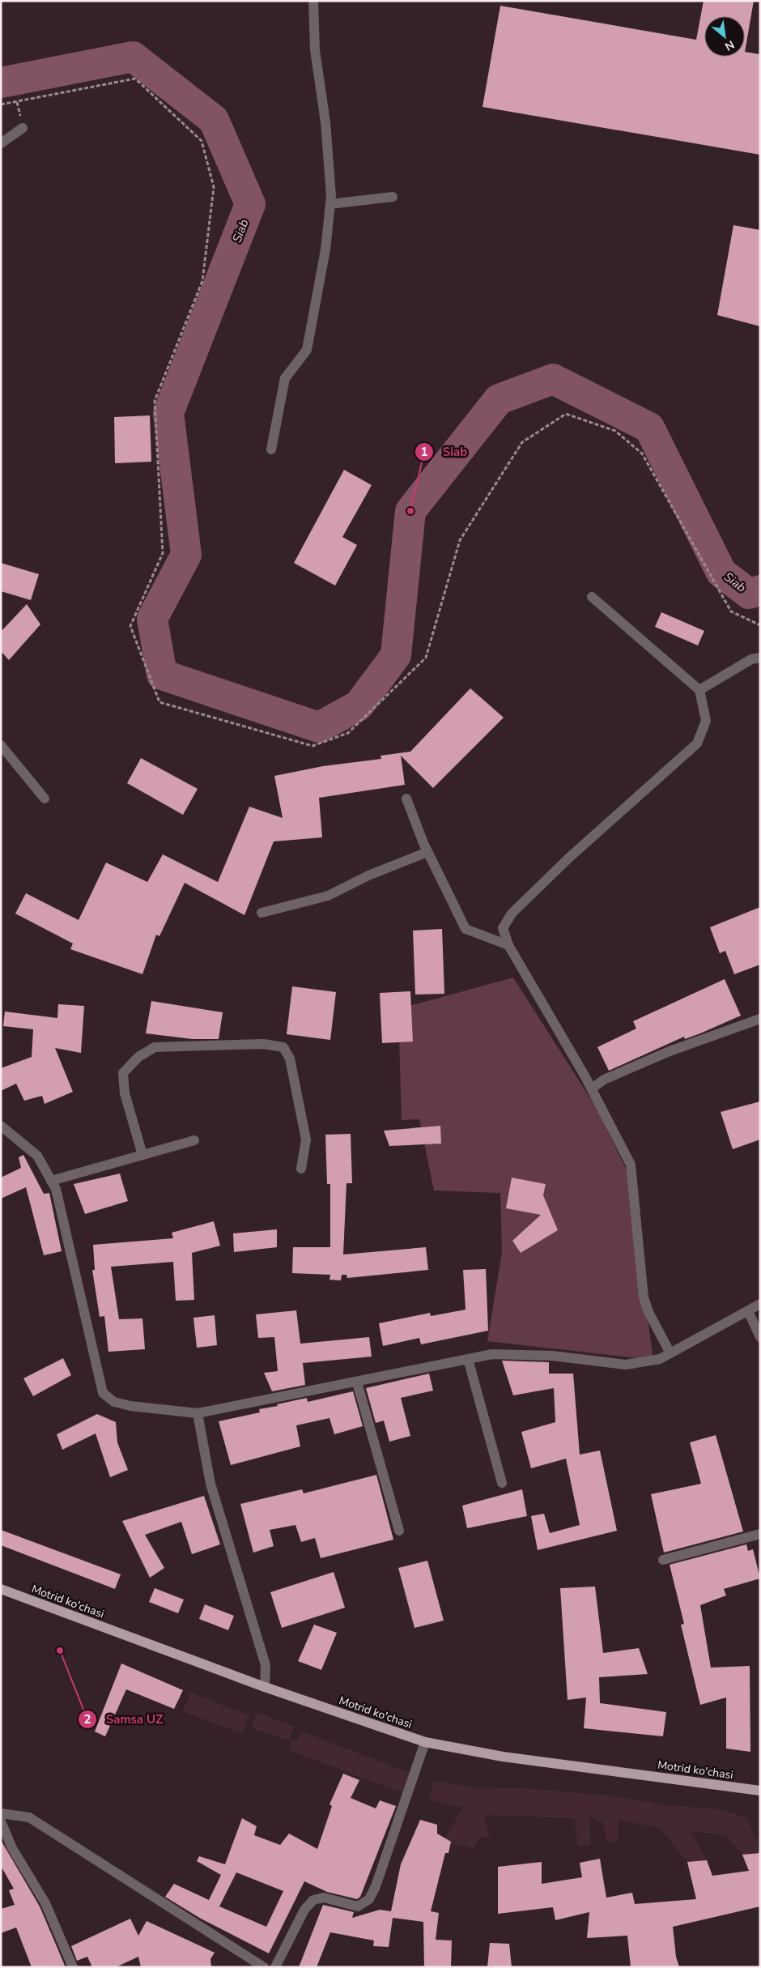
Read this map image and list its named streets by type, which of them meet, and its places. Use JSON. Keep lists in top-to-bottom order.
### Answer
{
  "streets": {
    "main road": ["Motrid ko'chasi"]
  },
  "water": ["Siab"],
  "places": ["Siab", "Samsa UZ"],
  "north": "bottom right"
}
